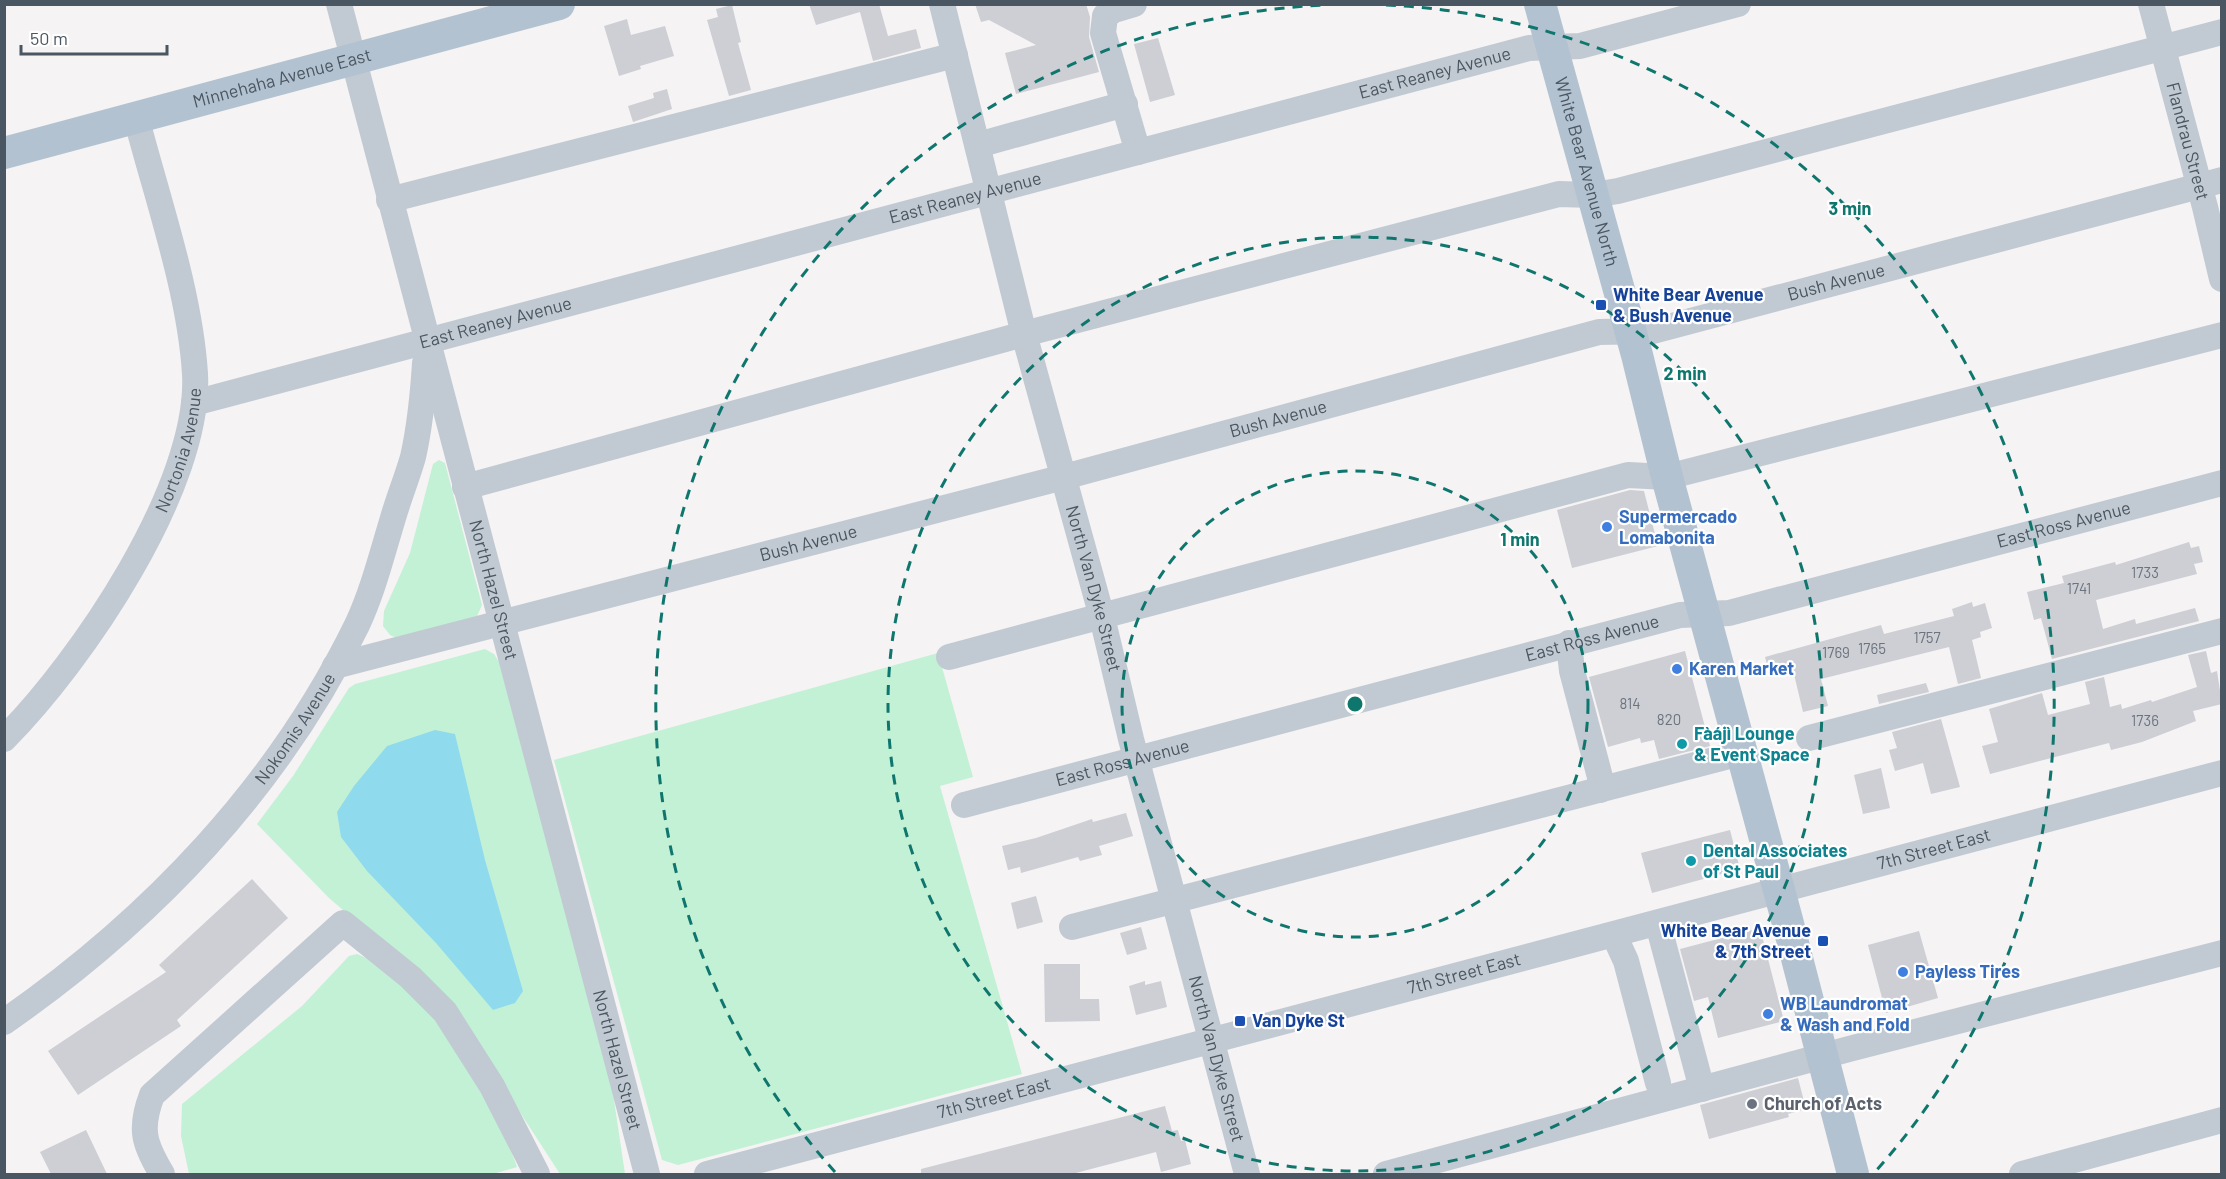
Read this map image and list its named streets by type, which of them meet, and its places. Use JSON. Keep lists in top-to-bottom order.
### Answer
{
  "streets": {
    "main road": ["Minnehaha Avenue East", "White Bear Avenue North"],
    "street": [
      "East Reaney Avenue",
      "Flandrau Street",
      "Bush Avenue",
      "Nortonia Avenue",
      "East Ross Avenue",
      "North Hazel Street",
      "North Van Dyke Street",
      "Nokomis Avenue",
      "7th Street East"
    ]
  },
  "crossings": [
    ["East Reaney Avenue", "White Bear Avenue North"],
    ["East Reaney Avenue", "Nortonia Avenue"],
    ["East Reaney Avenue", "North Hazel Street"],
    ["East Reaney Avenue", "North Van Dyke Street"],
    ["East Reaney Avenue", "Nokomis Avenue"],
    ["Minnehaha Avenue East", "Nortonia Avenue"],
    ["Minnehaha Avenue East", "North Hazel Street"],
    ["Flandrau Street", "Bush Avenue"],
    ["White Bear Avenue North", "Bush Avenue"],
    ["White Bear Avenue North", "East Ross Avenue"],
    ["White Bear Avenue North", "7th Street East"],
    ["Bush Avenue", "North Hazel Street"],
    ["Bush Avenue", "North Van Dyke Street"],
    ["Bush Avenue", "Nokomis Avenue"],
    ["East Ross Avenue", "North Van Dyke Street"],
    ["North Hazel Street", "Nokomis Avenue"],
    ["North Van Dyke Street", "7th Street East"]
  ],
  "places": {
    "transit": ["White Bear Avenue & Bush Avenue", "White Bear Avenue & 7th Street", "Van Dyke St"],
    "other": [
      "Supermercado Lomabonita",
      "Karen Market",
      "Fàájì Lounge & Event Space",
      "Dental Associates of St Paul",
      "Payless Tires",
      "WB Laundromat & Wash and Fold",
      "Church of Acts"
    ]
  },
  "house_numbers": [
    "1733",
    "1741",
    "1757",
    "1765",
    "1769",
    "814",
    "820",
    "1736"
  ],
  "scale_bar": "50 m",
  "rings": ["3 min", "2 min", "1 min"]
}
